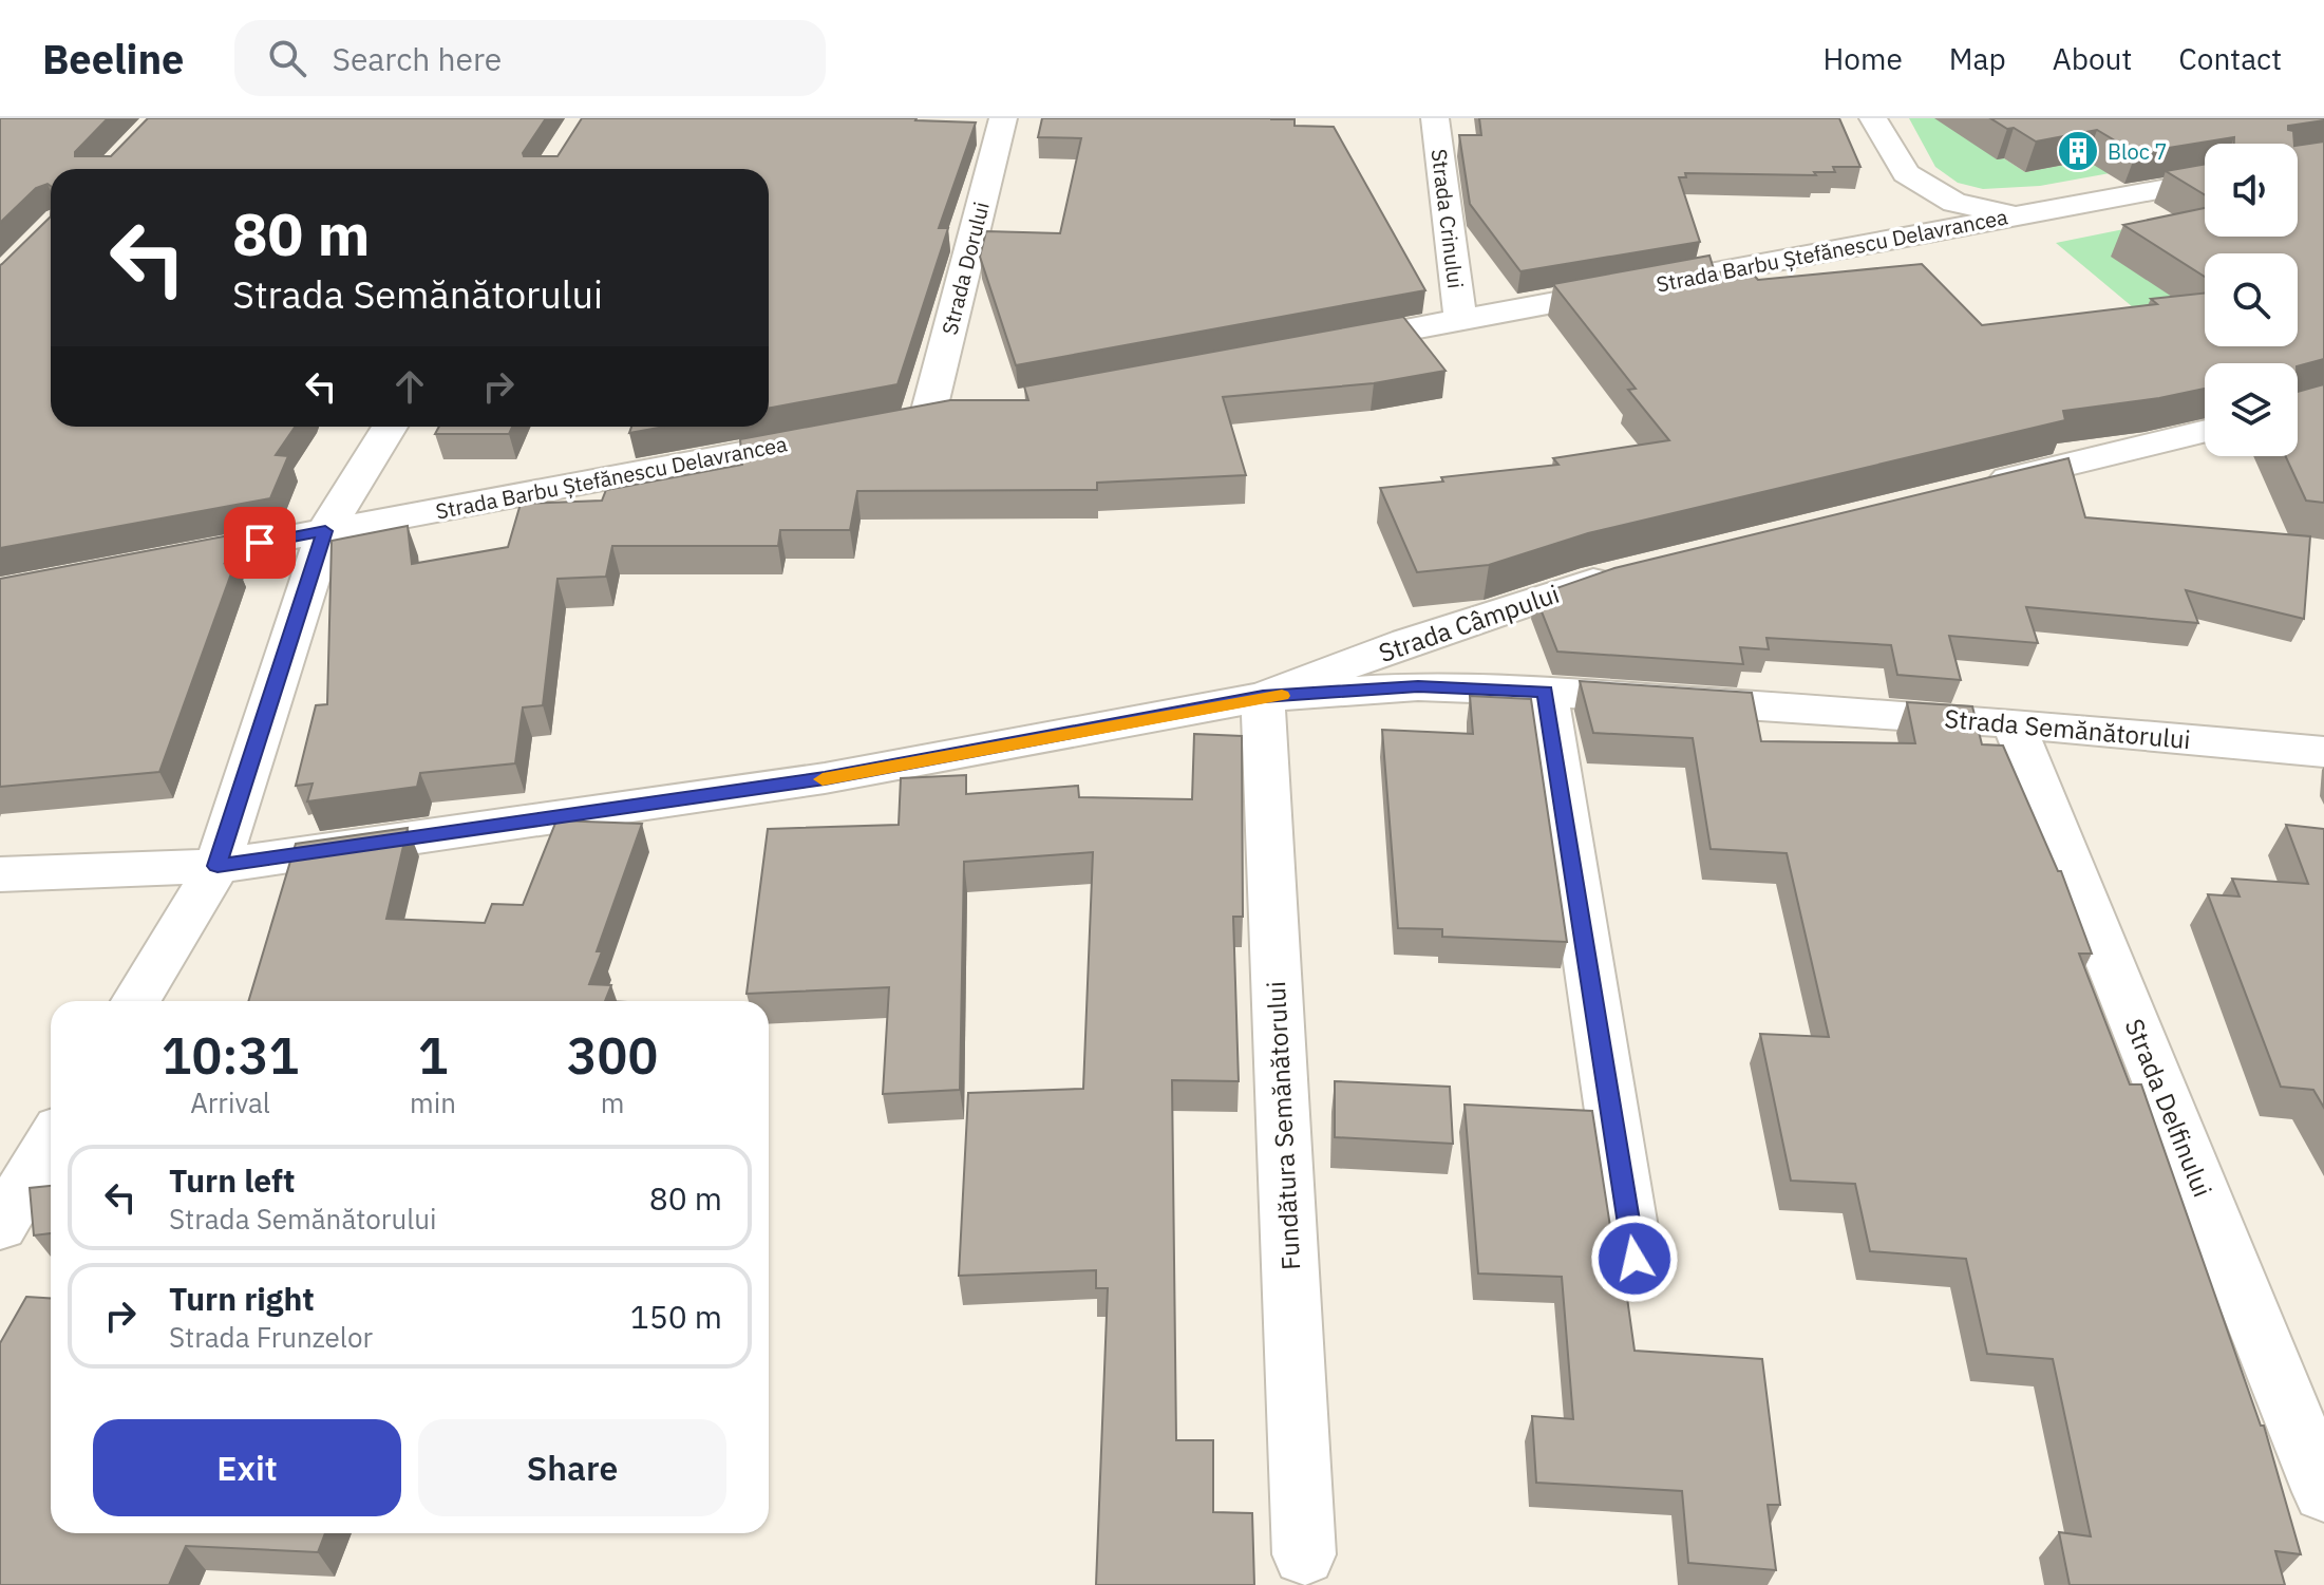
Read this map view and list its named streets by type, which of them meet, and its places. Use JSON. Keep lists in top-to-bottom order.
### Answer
{
  "streets": {
    "street": [
      "Strada Crinului",
      "Strada Barbu Ștefănescu Delavrancea",
      "Strada Dorului",
      "Strada Câmpului",
      "Strada Semănătorului",
      "Strada Delfinului",
      "Fundătura Semănătorului"
    ]
  },
  "crossings": [
    ["Strada Crinului", "Strada Barbu Ștefănescu Delavrancea"],
    ["Strada Câmpului", "Strada Semănătorului"],
    ["Strada Câmpului", "Fundătura Semănătorului"],
    ["Strada Semănătorului", "Strada Delfinului"],
    ["Strada Semănătorului", "Fundătura Semănătorului"]
  ],
  "places": {
    "building": ["Bloc 7"]
  },
  "page": {
    "header": "Beeline",
    "search": "Search here",
    "nav": [
      "Home",
      "Map",
      "About",
      "Contact"
    ],
    "turn": ["80 m", "Strada Semănătorului"],
    "eta": [
      "10:31",
      "Arrival",
      "1",
      "min",
      "300",
      "m"
    ],
    "list": [
      {
        "name": "Turn left",
        "note": "Strada Semănătorului",
        "value": "80 m"
      },
      {
        "name": "Turn right",
        "note": "Strada Frunzelor",
        "value": "150 m"
      }
    ],
    "buttons": ["Exit", "Share"]
  }
}
